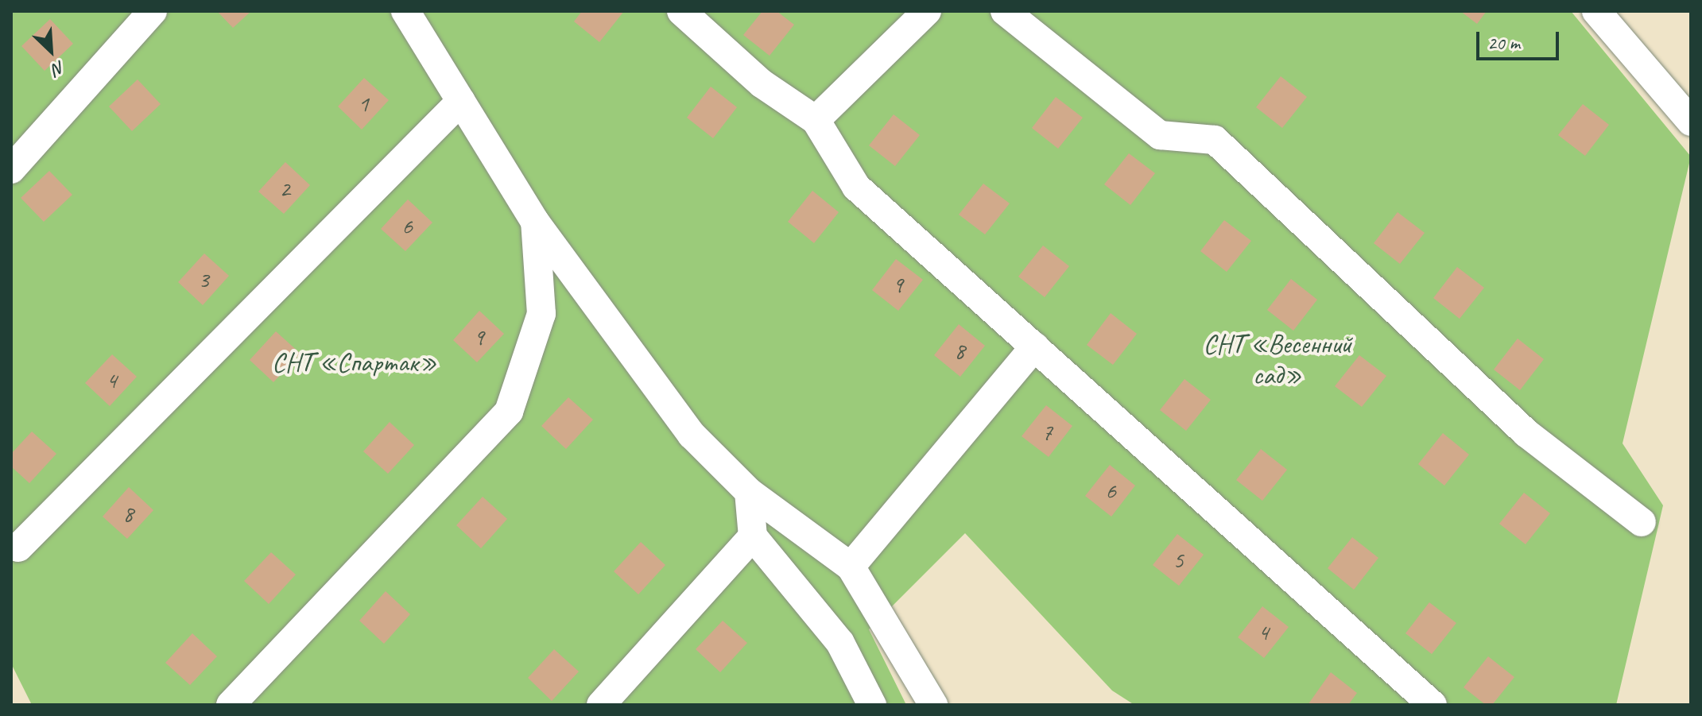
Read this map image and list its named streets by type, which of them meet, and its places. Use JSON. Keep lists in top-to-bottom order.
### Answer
{
  "parks": ["СНТ «Весенний сад»", "СНТ «Спартак»"],
  "house_numbers": [
    "1",
    "2",
    "6",
    "3",
    "9",
    "9",
    "8",
    "4",
    "7",
    "6",
    "8",
    "5",
    "4"
  ],
  "scale_bar": "20 m",
  "north": "bottom right"
}
